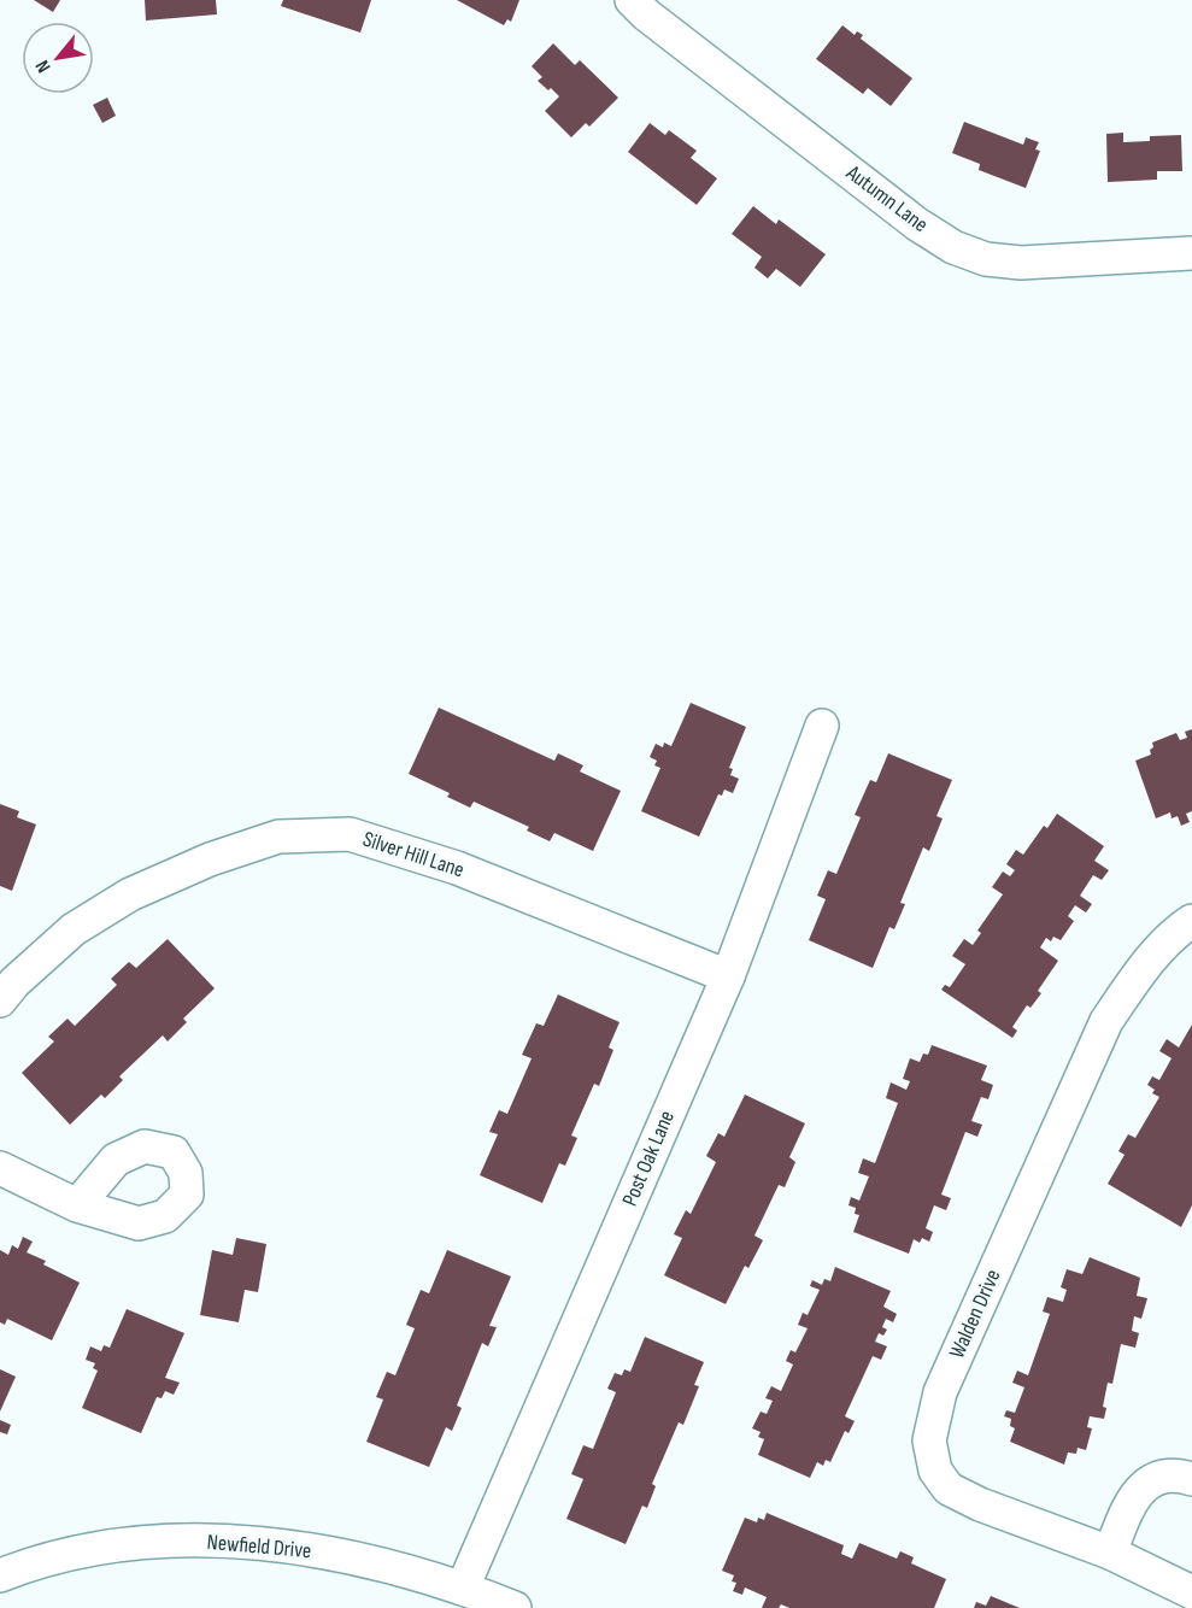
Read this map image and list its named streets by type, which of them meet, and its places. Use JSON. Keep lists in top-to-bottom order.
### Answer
{
  "streets": {
    "street": [
      "Autumn Lane",
      "Silver Hill Lane",
      "Post Oak Lane",
      "Walden Drive",
      "Newfield Drive"
    ]
  },
  "crossings": [
    ["Silver Hill Lane", "Post Oak Lane"],
    ["Post Oak Lane", "Newfield Drive"]
  ],
  "north": "bottom left"
}
